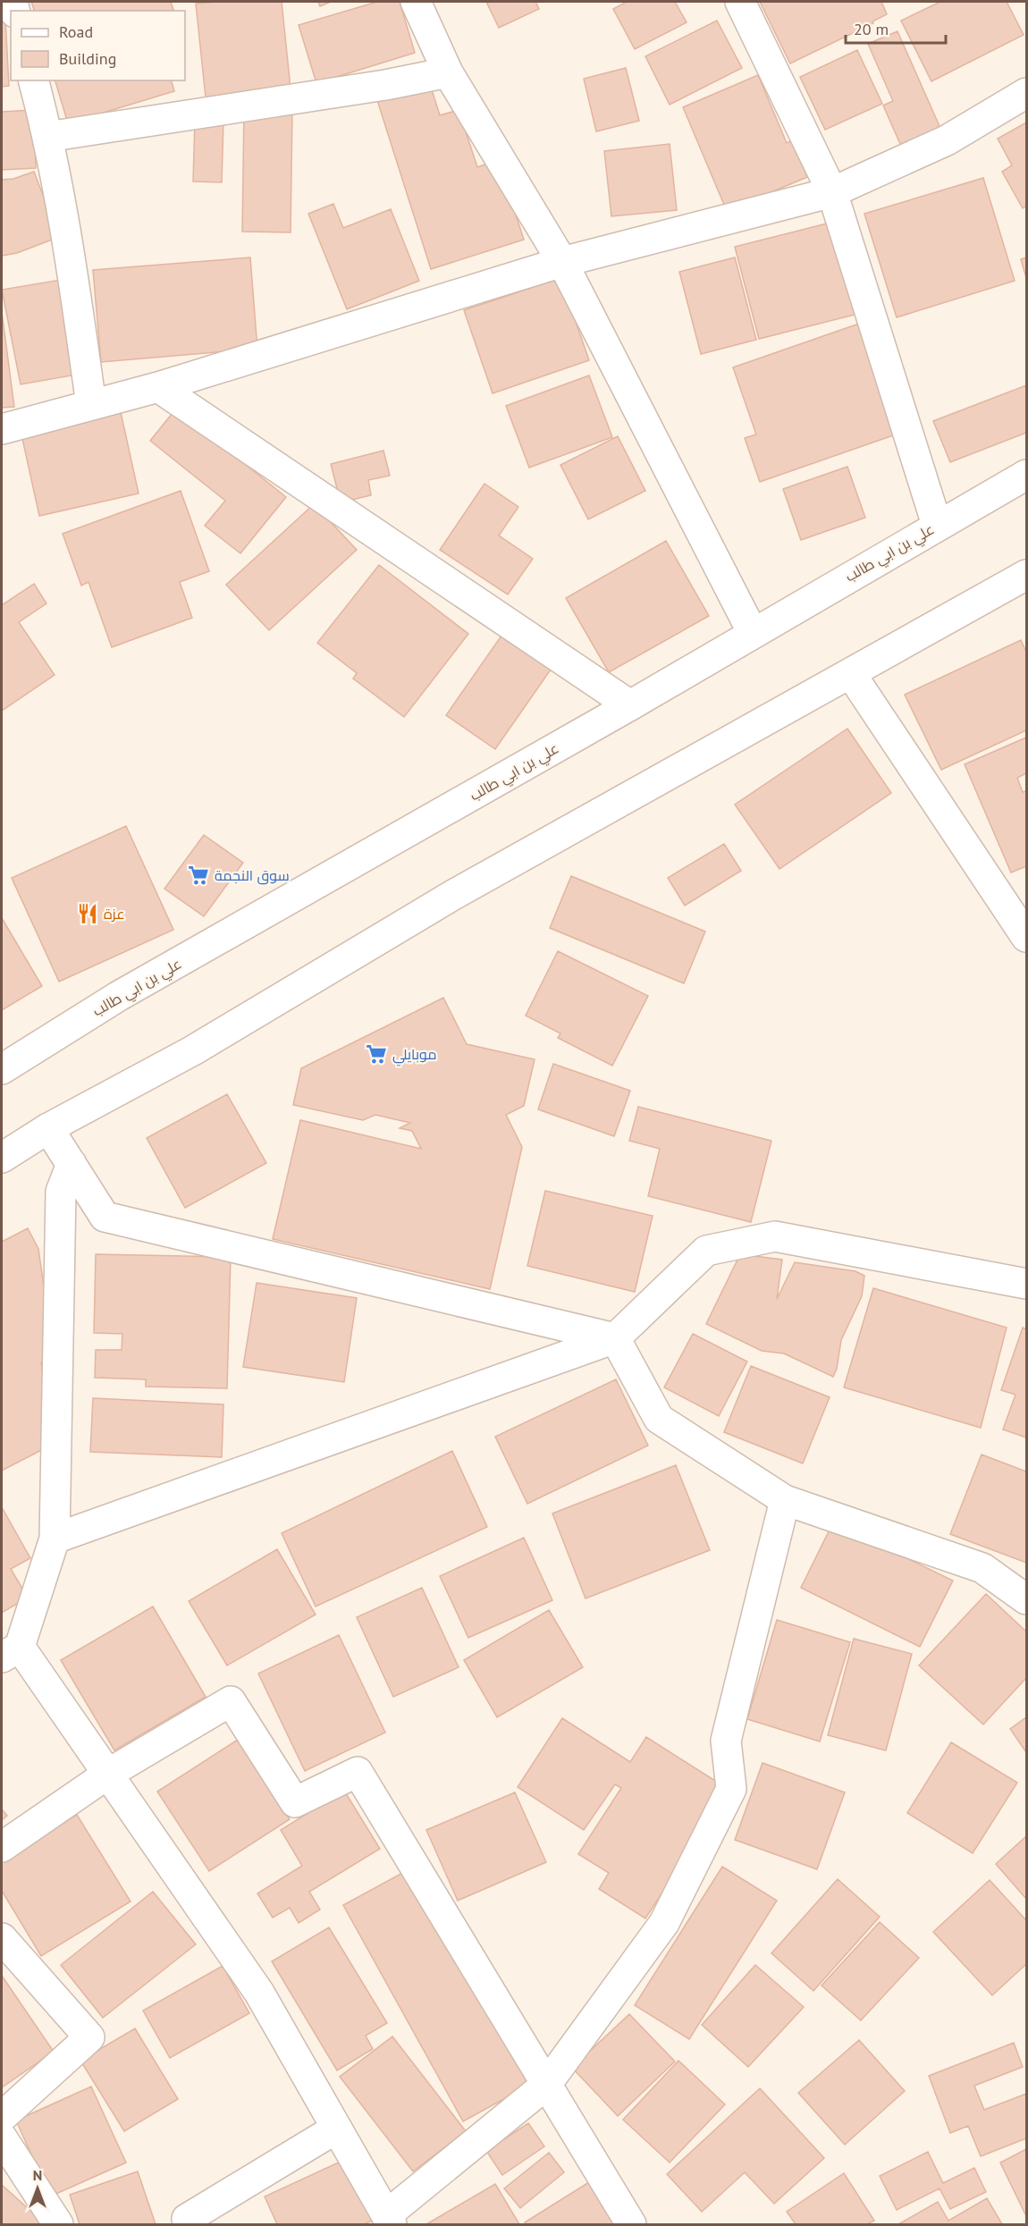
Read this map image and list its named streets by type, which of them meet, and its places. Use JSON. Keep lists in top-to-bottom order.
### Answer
{
  "streets": {
    "street": ["علي بن ابي طالب"]
  },
  "places": {
    "supermarket": ["سوق النجمة", "موبايلي"],
    "restaurant": ["عزة"]
  },
  "legend": ["Road", "Building"],
  "scale_bar": "20 m",
  "north": "top"
}
